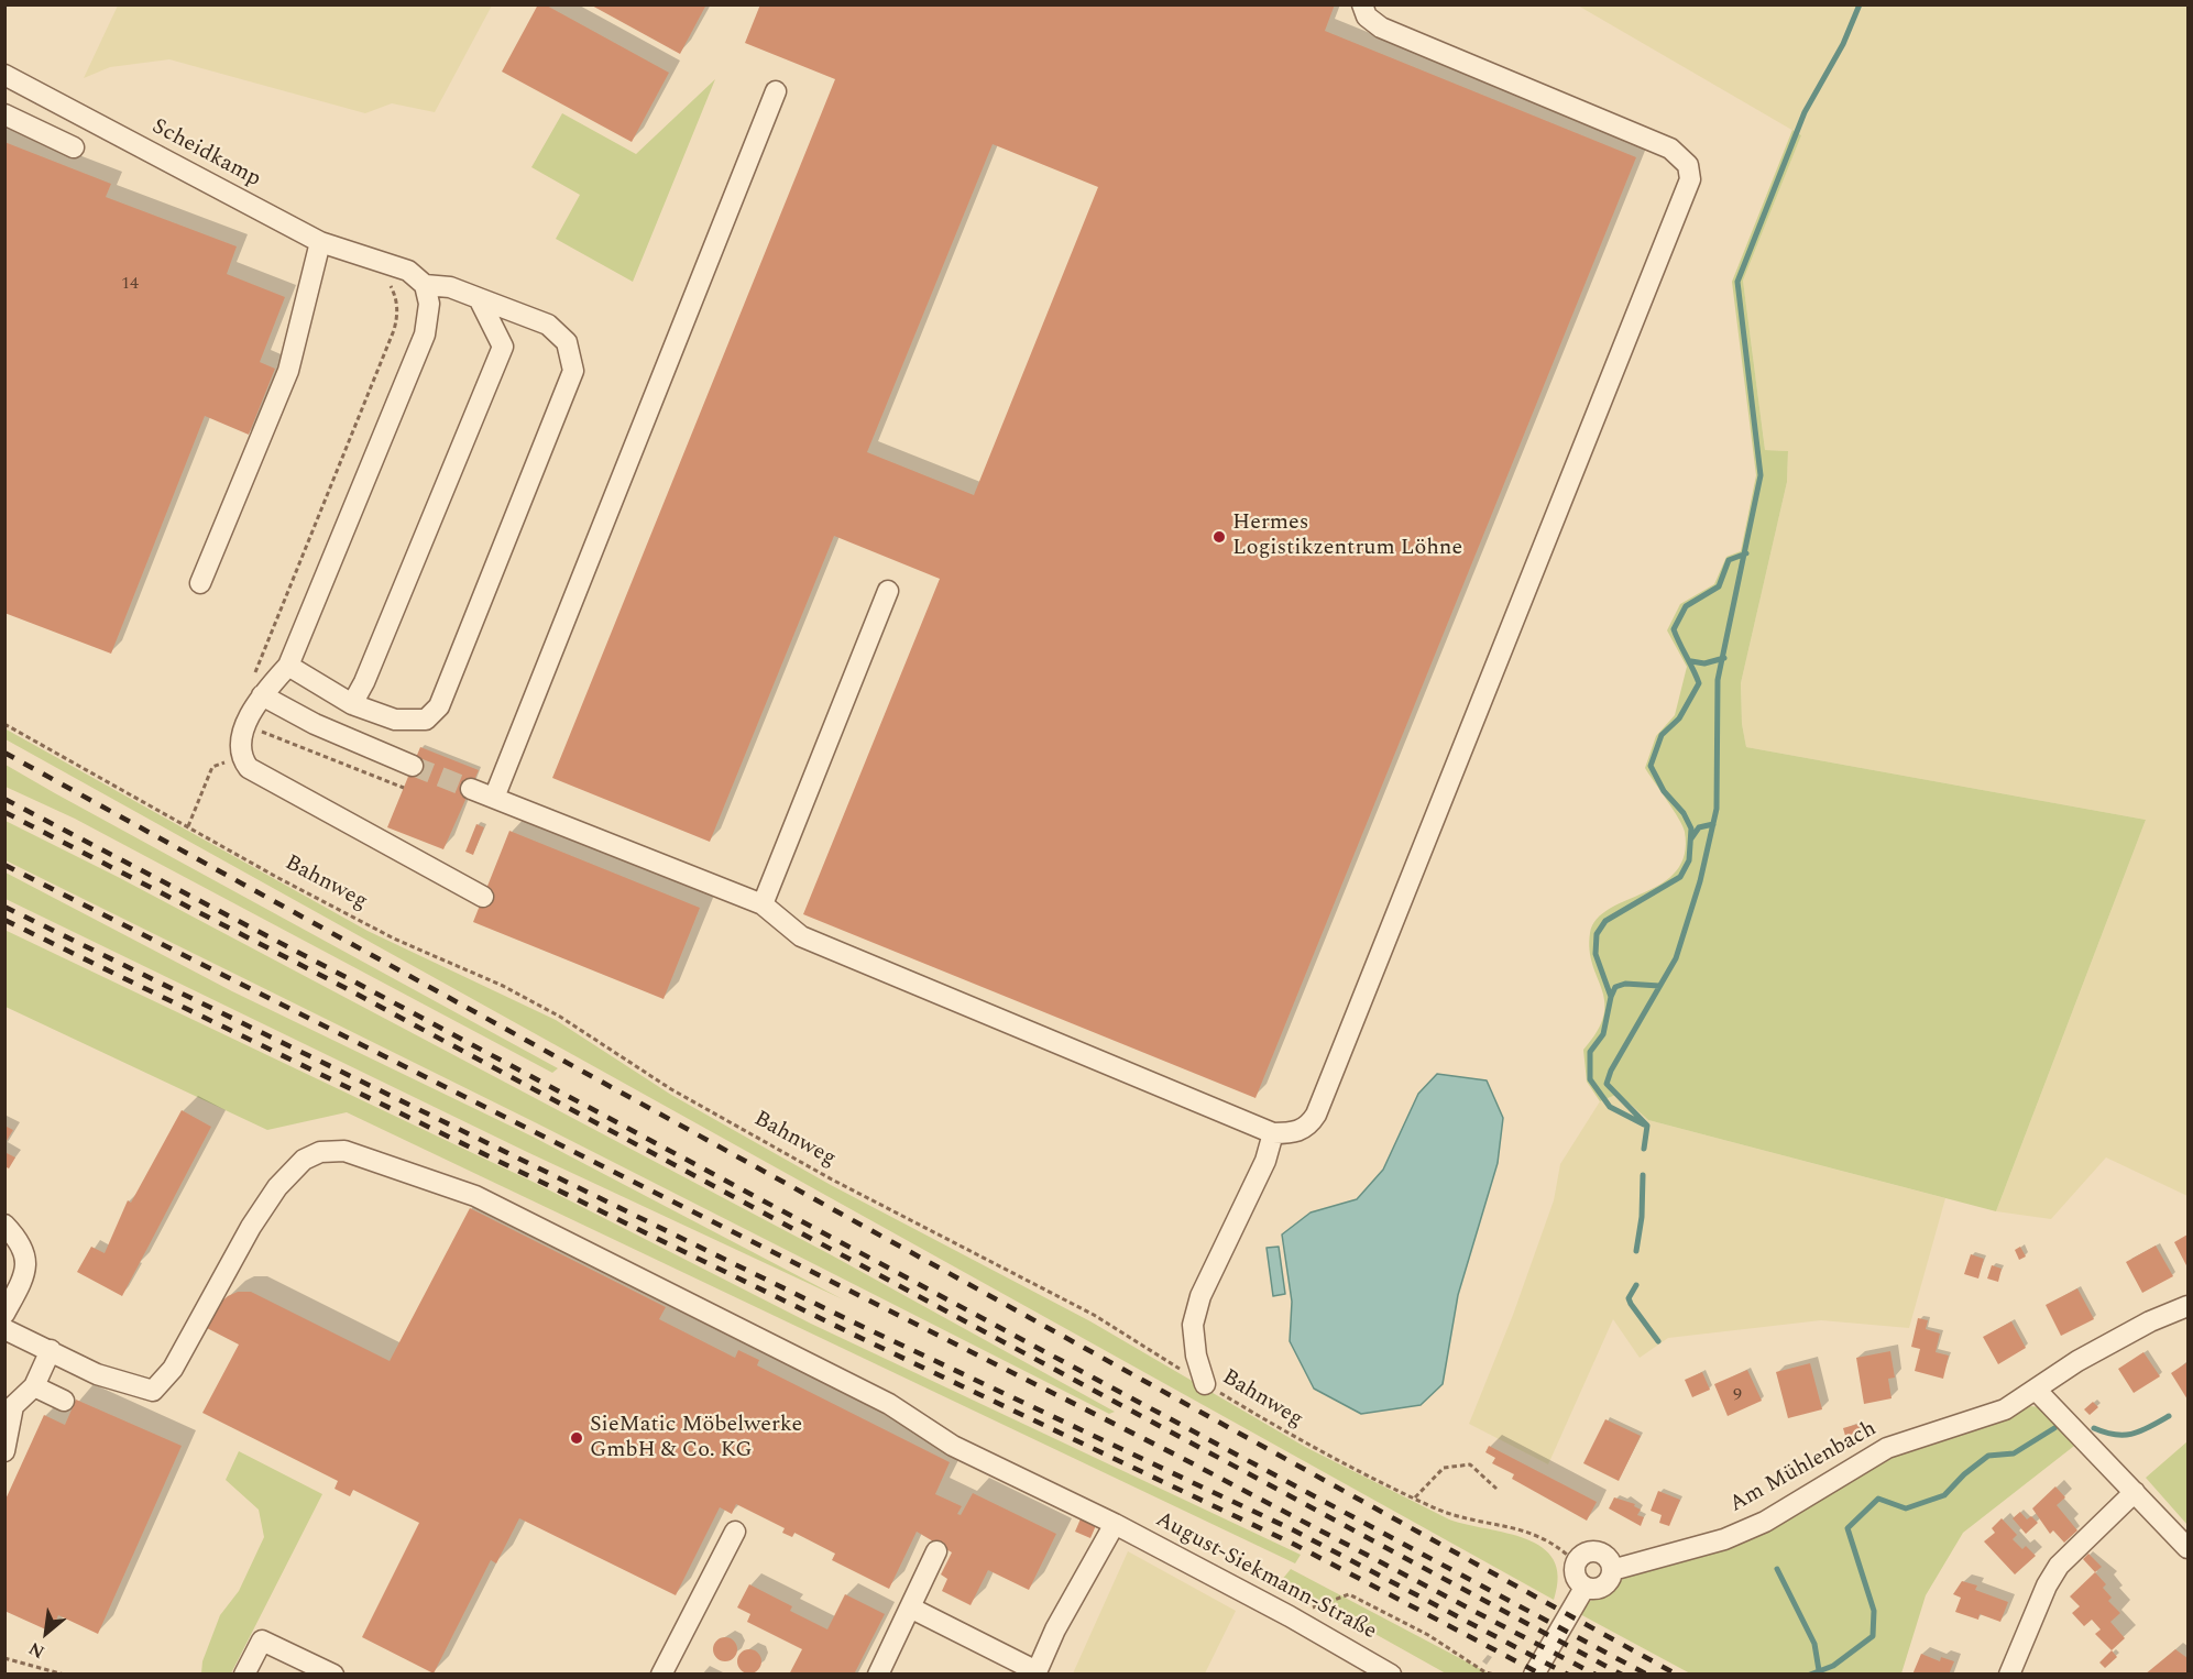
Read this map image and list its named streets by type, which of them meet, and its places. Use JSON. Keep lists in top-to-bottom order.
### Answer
{
  "streets": {
    "street": ["Scheidkamp", "Am Mühlenbach", "August-Siekmann-Straße"],
    "path": ["Bahnweg"]
  },
  "crossings": [
    ["Bahnweg", "Am Mühlenbach"]
  ],
  "places": ["Hermes Logistikzentrum Löhne", "SieMatic Möbelwerke GmbH & Co. KG"],
  "house_numbers": ["14", "9"],
  "north": "bottom left"
}
